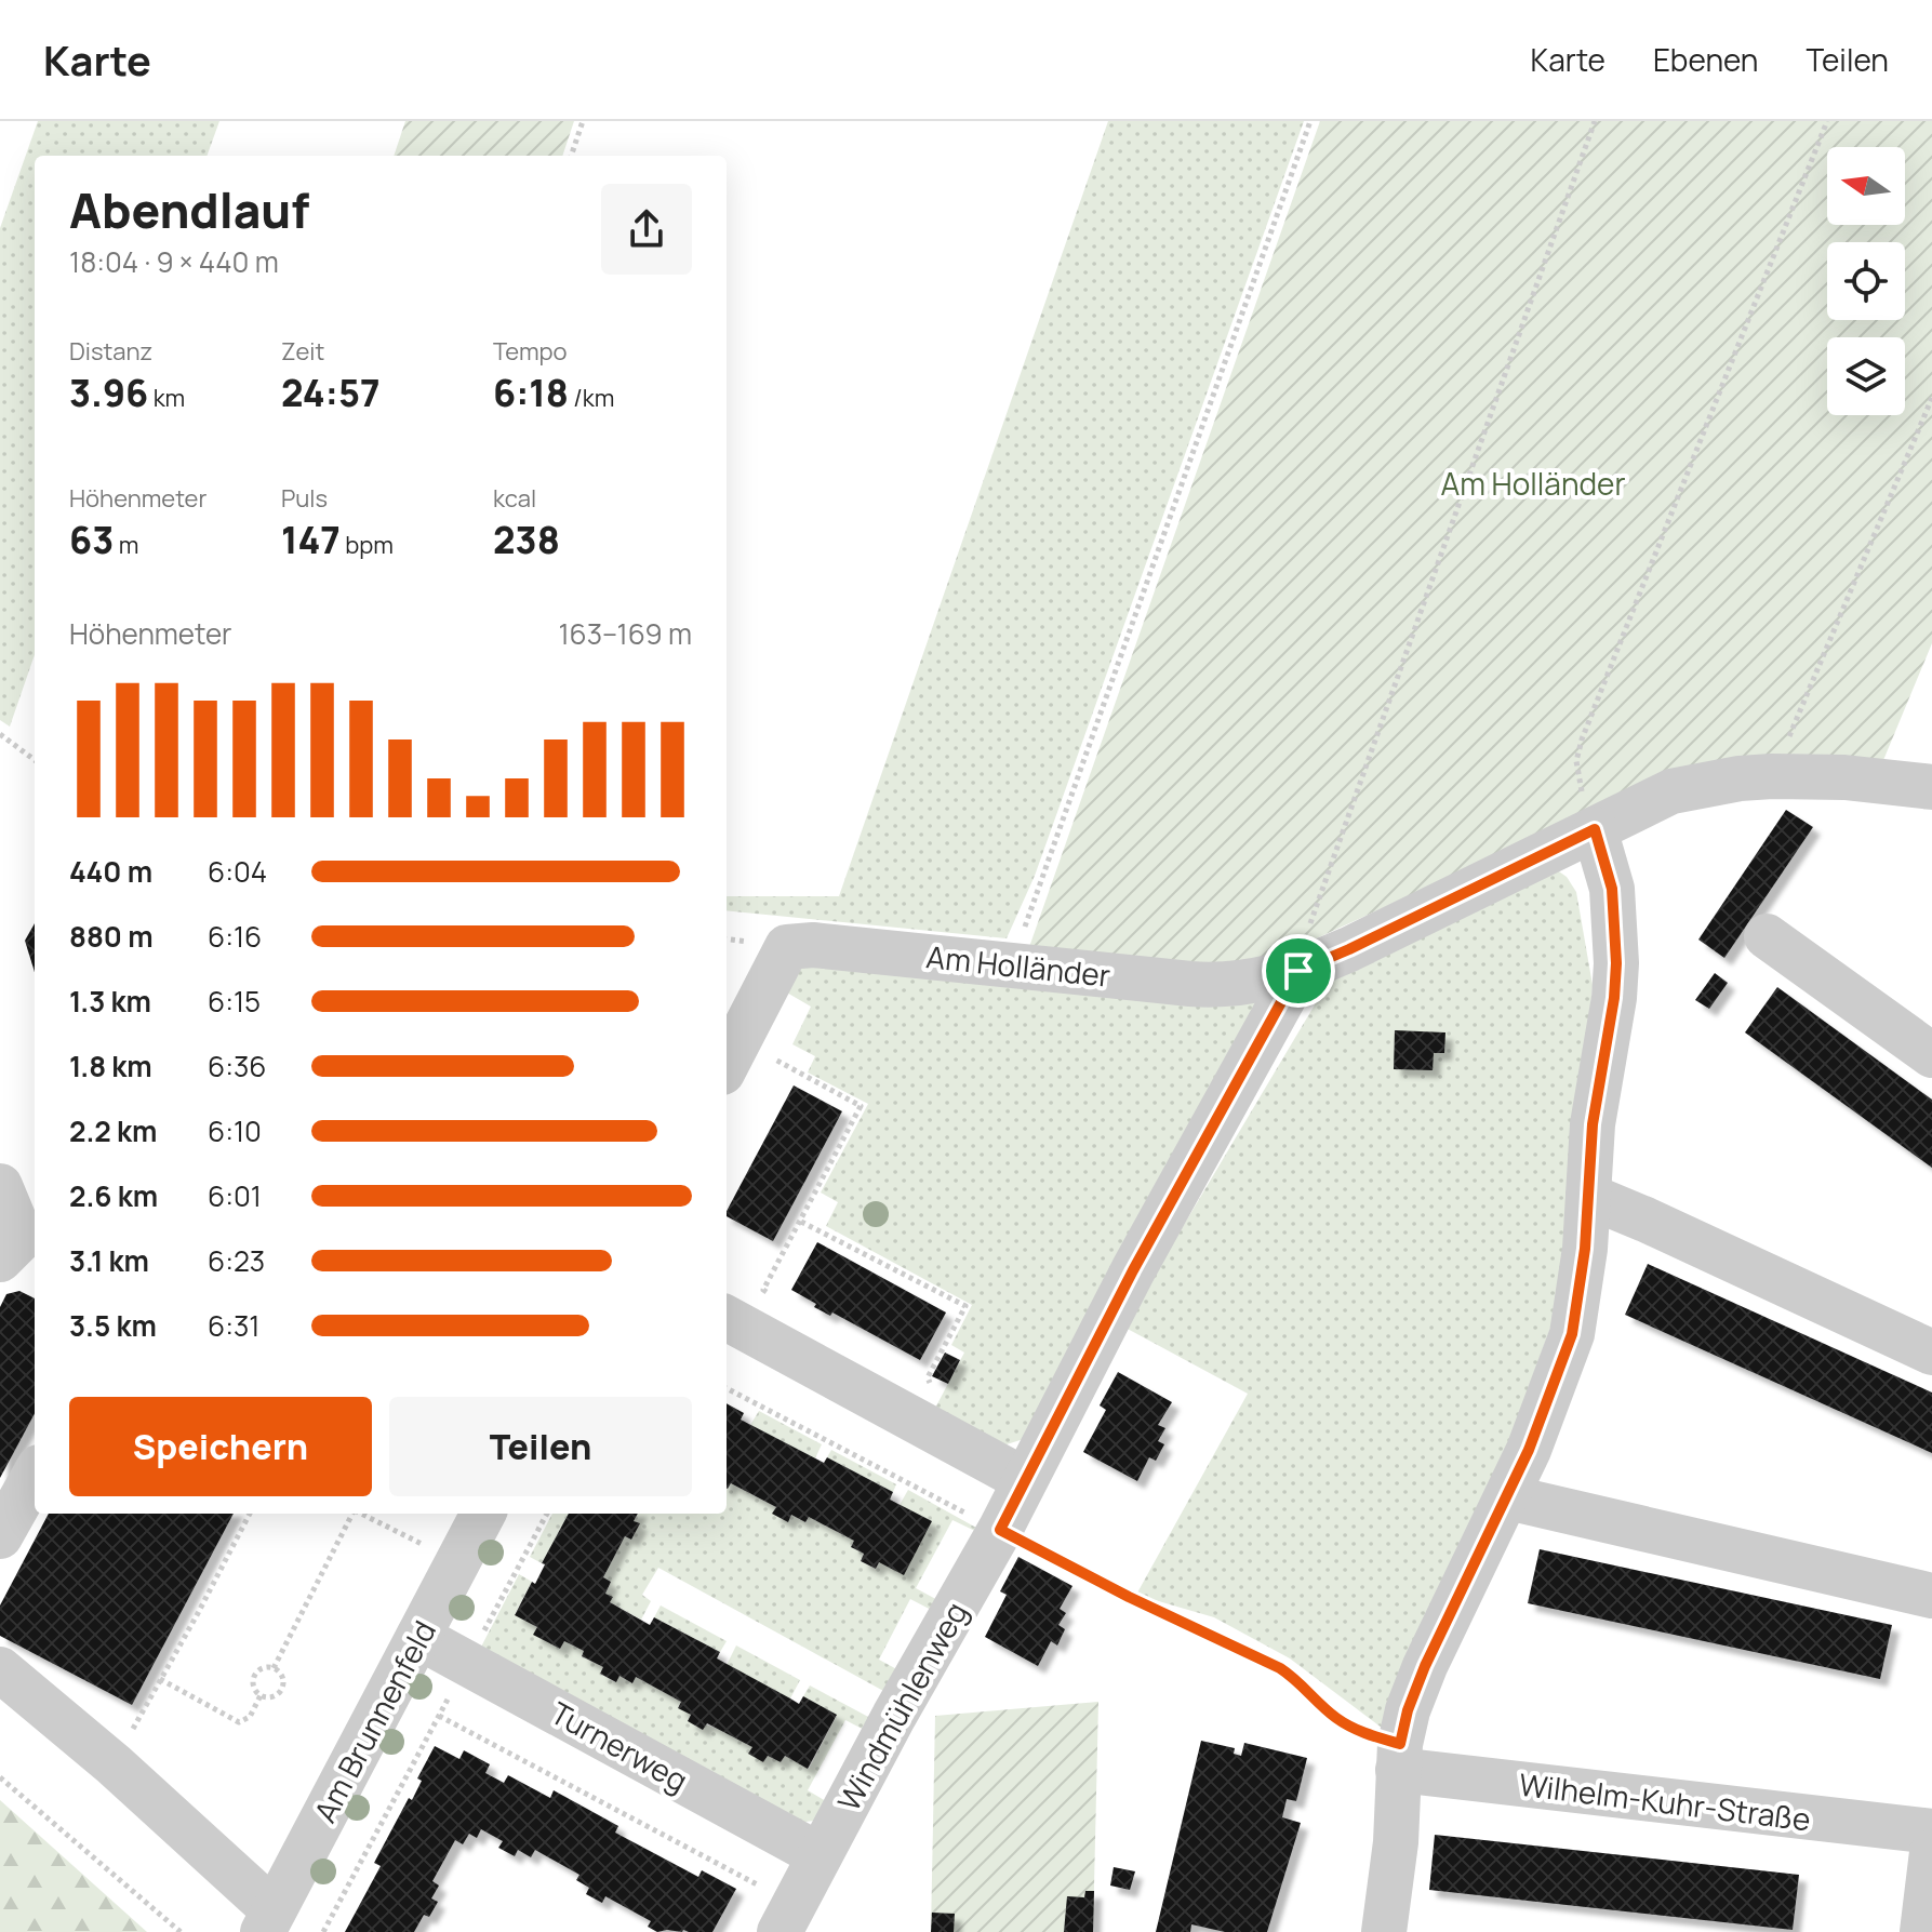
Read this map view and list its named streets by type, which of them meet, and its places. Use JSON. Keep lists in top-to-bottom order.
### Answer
{
  "streets": {
    "street": [
      "Am Holländer",
      "Windmühlenweg",
      "Am Brunnenfeld",
      "Turnerweg",
      "Wilhelm-Kuhr-Straße"
    ]
  },
  "crossings": [
    ["Am Holländer", "Windmühlenweg"],
    ["Windmühlenweg", "Turnerweg"],
    ["Am Brunnenfeld", "Turnerweg"]
  ],
  "parks": ["Am Holländer"],
  "north": "left",
  "page": {
    "header": "Karte",
    "nav": ["Karte", "Ebenen", "Teilen"],
    "heading": ["Abendlauf", "18:04 · 9 × 440 m"],
    "stats": [
      ["Distanz", "3.96 km"],
      ["Zeit", "24:57"],
      ["Tempo", "6:18 /km"],
      ["Höhenmeter", "63 m"],
      ["Puls", "147 bpm"],
      ["kcal", "238"]
    ],
    "chart": ["Höhenmeter", "163–169 m"],
    "list": [
      {
        "name": "440 m",
        "note": "6:04"
      },
      {
        "name": "880 m",
        "note": "6:16"
      },
      {
        "name": "1.3 km",
        "note": "6:15"
      },
      {
        "name": "1.8 km",
        "note": "6:36"
      },
      {
        "name": "2.2 km",
        "note": "6:10"
      },
      {
        "name": "2.6 km",
        "note": "6:01"
      },
      {
        "name": "3.1 km",
        "note": "6:23"
      },
      {
        "name": "3.5 km",
        "note": "6:31"
      }
    ],
    "buttons": ["Speichern", "Teilen"]
  }
}
